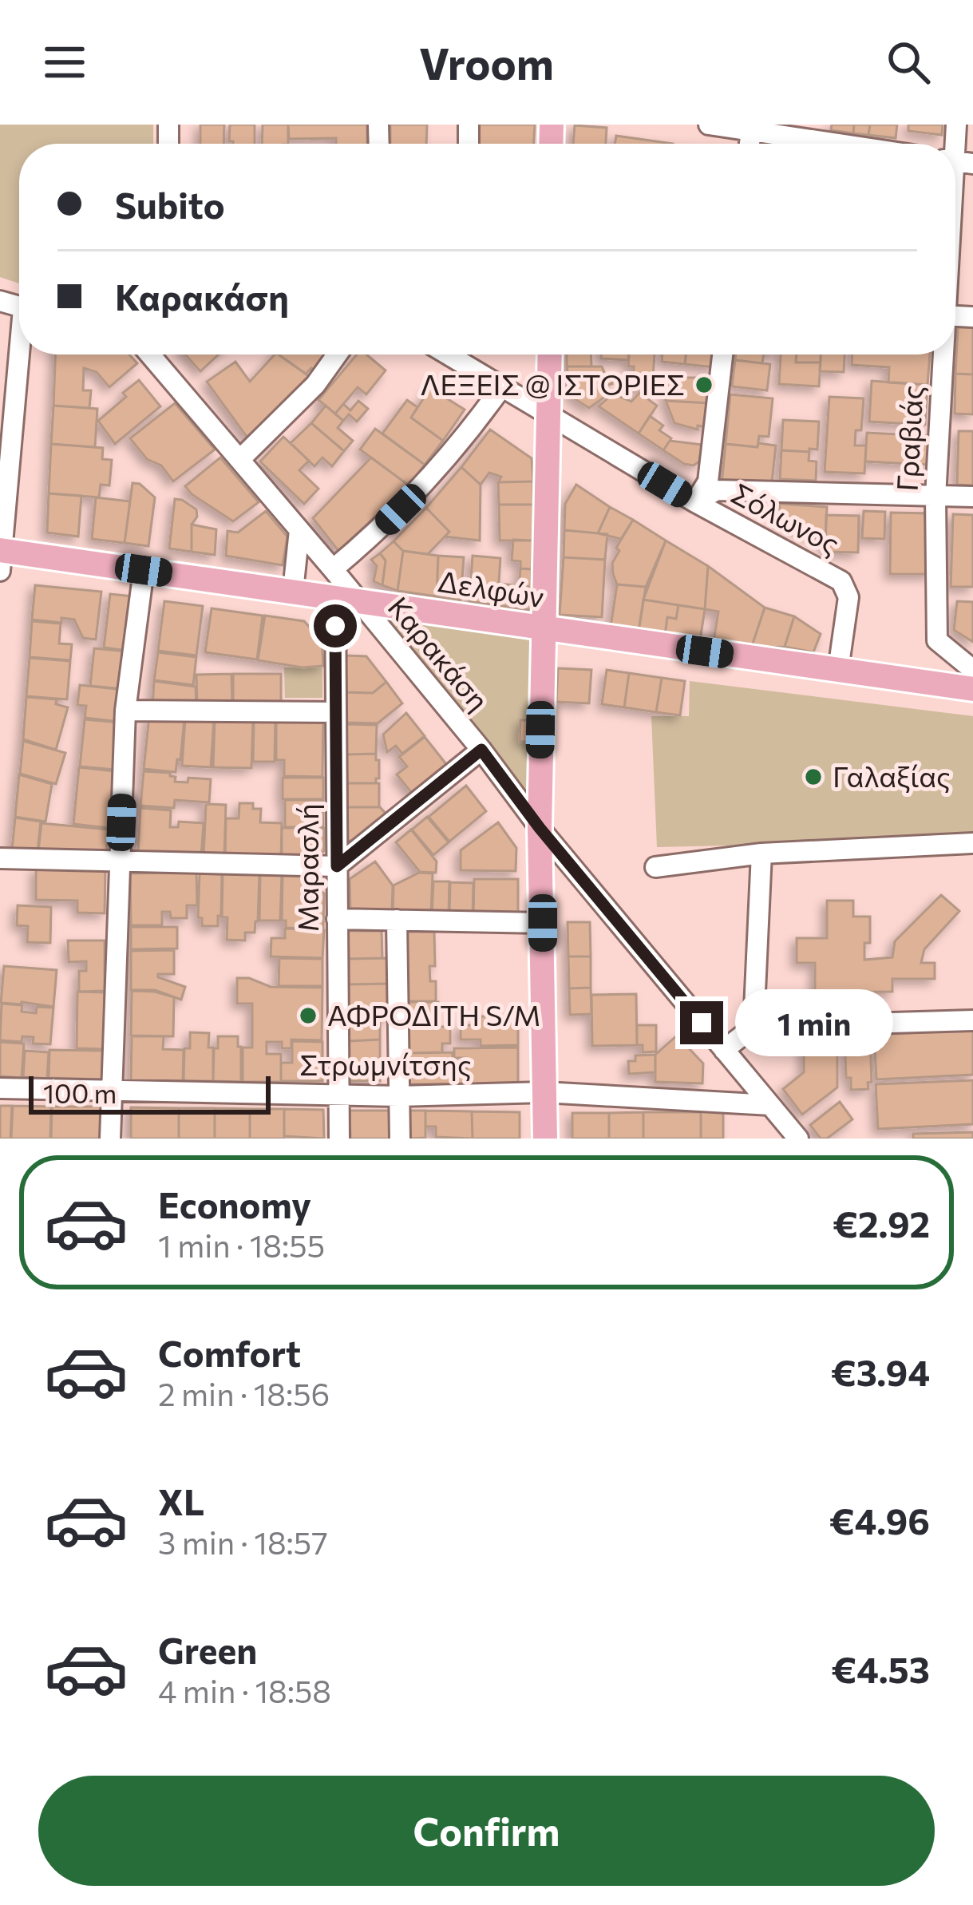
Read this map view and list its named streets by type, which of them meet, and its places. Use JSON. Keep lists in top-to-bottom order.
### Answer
{
  "streets": {
    "main road": ["Δελφών"],
    "street": [
      "Γραβιάς",
      "Σόλωνος",
      "Καρακάση",
      "Μαρασλή",
      "Στρωμνίτσης"
    ]
  },
  "crossings": [
    ["Σόλωνος", "Δελφών"],
    ["Δελφών", "Καρακάση"],
    ["Δελφών", "Μαρασλή"],
    ["Καρακάση", "Μαρασλή"],
    ["Καρακάση", "Στρωμνίτσης"],
    ["Μαρασλή", "Στρωμνίτσης"]
  ],
  "places": ["ΛΕΞΕΙΣ @ ΙΣΤΟΡΙΕΣ", "Γαλαξίας", "ΑΦΡΟΔΙΤΗ S/M"],
  "scale_bar": "100 m",
  "page": {
    "header": "Vroom",
    "banner": ["Subito", "Καρακάση"],
    "bubble": "1 min",
    "scale": "100 m",
    "list": [
      {
        "name": "Economy",
        "note": "1 min · 18:55",
        "value": "€2.92"
      },
      {
        "name": "Comfort",
        "note": "2 min · 18:56",
        "value": "€3.94"
      },
      {
        "name": "XL",
        "note": "3 min · 18:57",
        "value": "€4.96"
      },
      {
        "name": "Green",
        "note": "4 min · 18:58",
        "value": "€4.53"
      }
    ],
    "buttons": "Confirm"
  }
}
